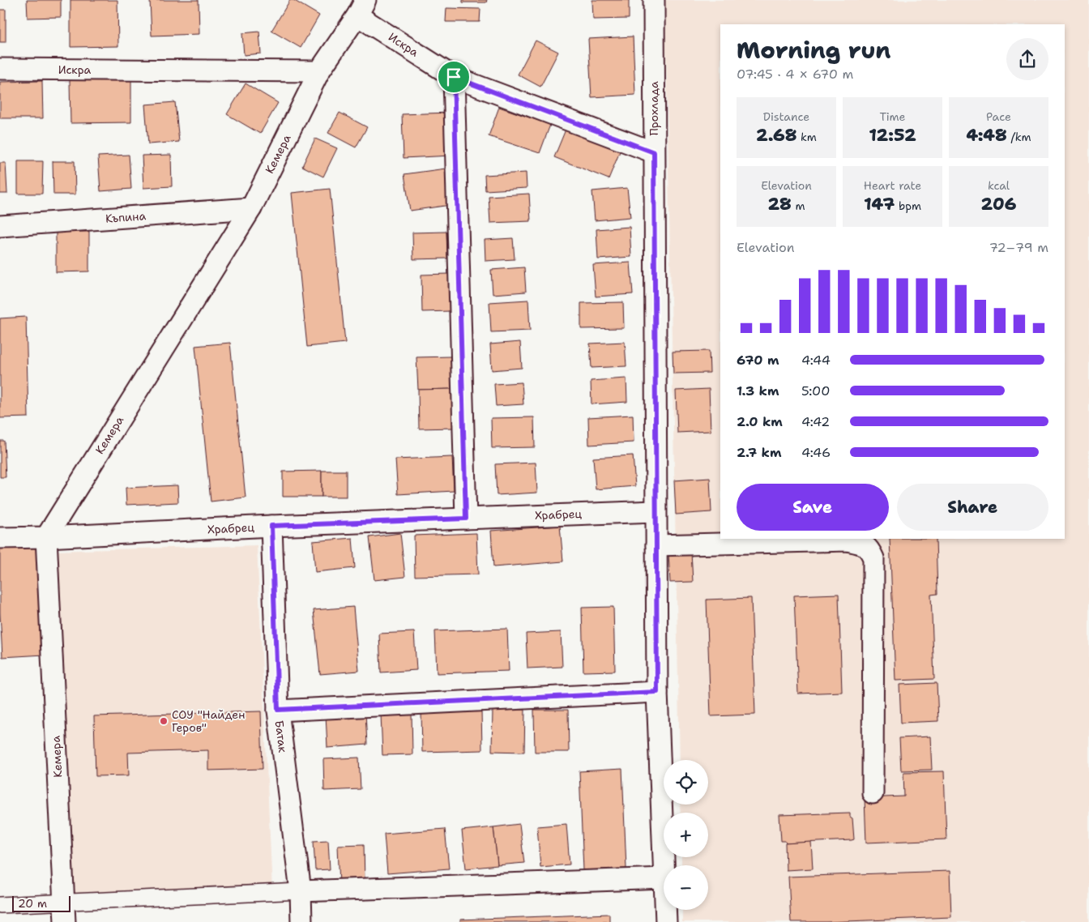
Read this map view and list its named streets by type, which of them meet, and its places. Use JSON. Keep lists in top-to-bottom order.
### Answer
{
  "streets": {
    "street": [
      "Искра",
      "Прохлада",
      "Кемера",
      "Къпина",
      "Храбрец",
      "Батак"
    ]
  },
  "crossings": [
    ["Искра", "Прохлада"],
    ["Искра", "Кемера"],
    ["Прохлада", "Храбрец"],
    ["Кемера", "Къпина"],
    ["Кемера", "Храбрец"],
    ["Храбрец", "Батак"]
  ],
  "places": ["СОУ \"Найден Геров\""],
  "scale_bar": "20 m",
  "page": {
    "heading": ["Morning run", "07:45 · 4 × 670 m"],
    "stats": [
      ["Distance", "2.68 km"],
      ["Time", "12:52"],
      ["Pace", "4:48 /km"],
      ["Elevation", "28 m"],
      ["Heart rate", "147 bpm"],
      ["kcal", "206"]
    ],
    "chart": ["Elevation", "72–79 m"],
    "list": [
      {
        "name": "670 m",
        "note": "4:44"
      },
      {
        "name": "1.3 km",
        "note": "5:00"
      },
      {
        "name": "2.0 km",
        "note": "4:42"
      },
      {
        "name": "2.7 km",
        "note": "4:46"
      }
    ],
    "buttons": ["Save", "Share"],
    "map_buttons": ["+", "−"],
    "scale": "20 m"
  }
}
